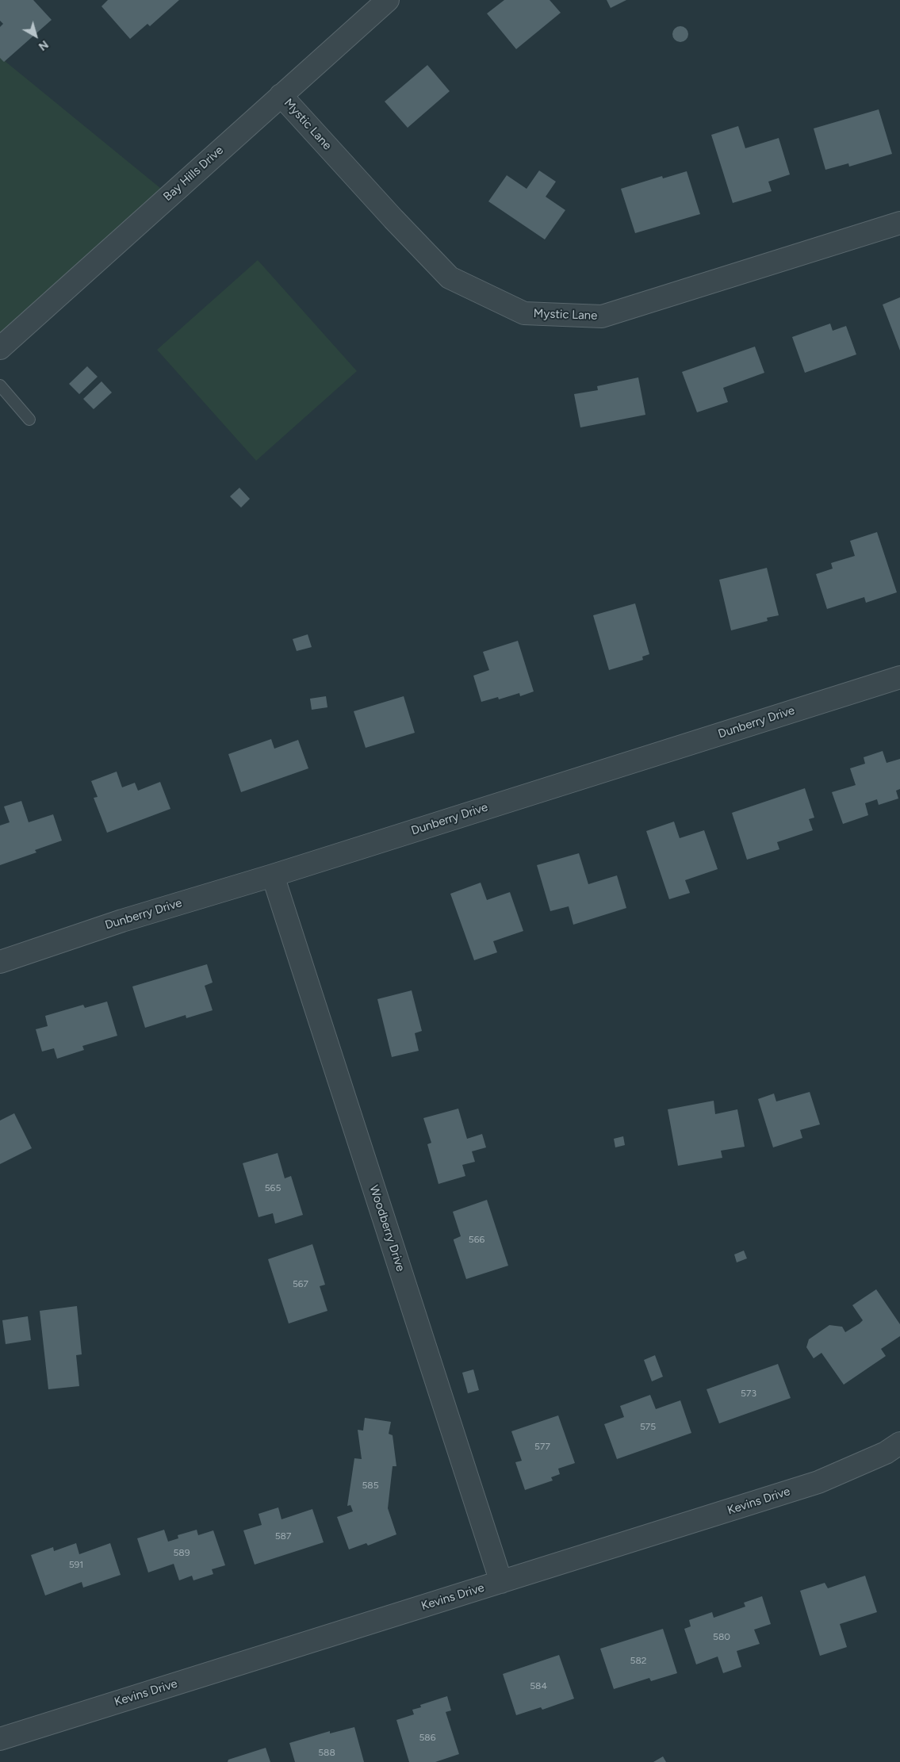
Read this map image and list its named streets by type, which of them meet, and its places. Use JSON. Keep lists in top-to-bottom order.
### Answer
{
  "streets": {
    "street": [
      "Mystic Lane",
      "Bay Hills Drive",
      "Dunberry Drive",
      "Woodberry Drive",
      "Kevins Drive"
    ]
  },
  "crossings": [
    ["Mystic Lane", "Bay Hills Drive"],
    ["Dunberry Drive", "Woodberry Drive"],
    ["Woodberry Drive", "Kevins Drive"]
  ],
  "house_numbers": [
    "565",
    "566",
    "567",
    "573",
    "575",
    "577",
    "585",
    "587",
    "589",
    "591",
    "580",
    "582",
    "584",
    "586",
    "588"
  ],
  "north": "bottom right"
}
